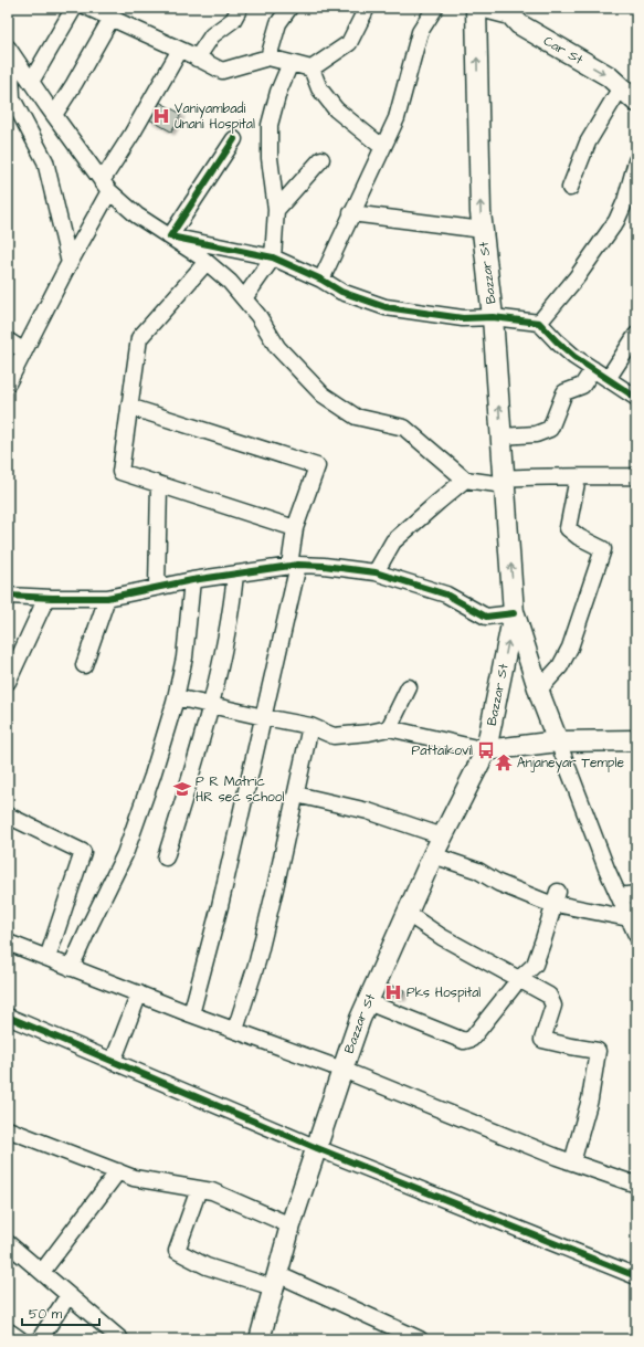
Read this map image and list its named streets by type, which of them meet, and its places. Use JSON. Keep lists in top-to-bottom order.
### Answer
{
  "streets": {
    "main road": ["Car St", "Bazzar St"]
  },
  "one_way": ["Car St", "Bazzar St"],
  "places": {
    "hospital": ["Vaniyambadi Unani Hospital", "Pks Hospital"],
    "bus stop": ["Pattaikovil"],
    "temple": ["Anjaneyar Temple"],
    "school or university": ["P R Matric HR sec school"]
  },
  "scale_bar": "50 m"
}
